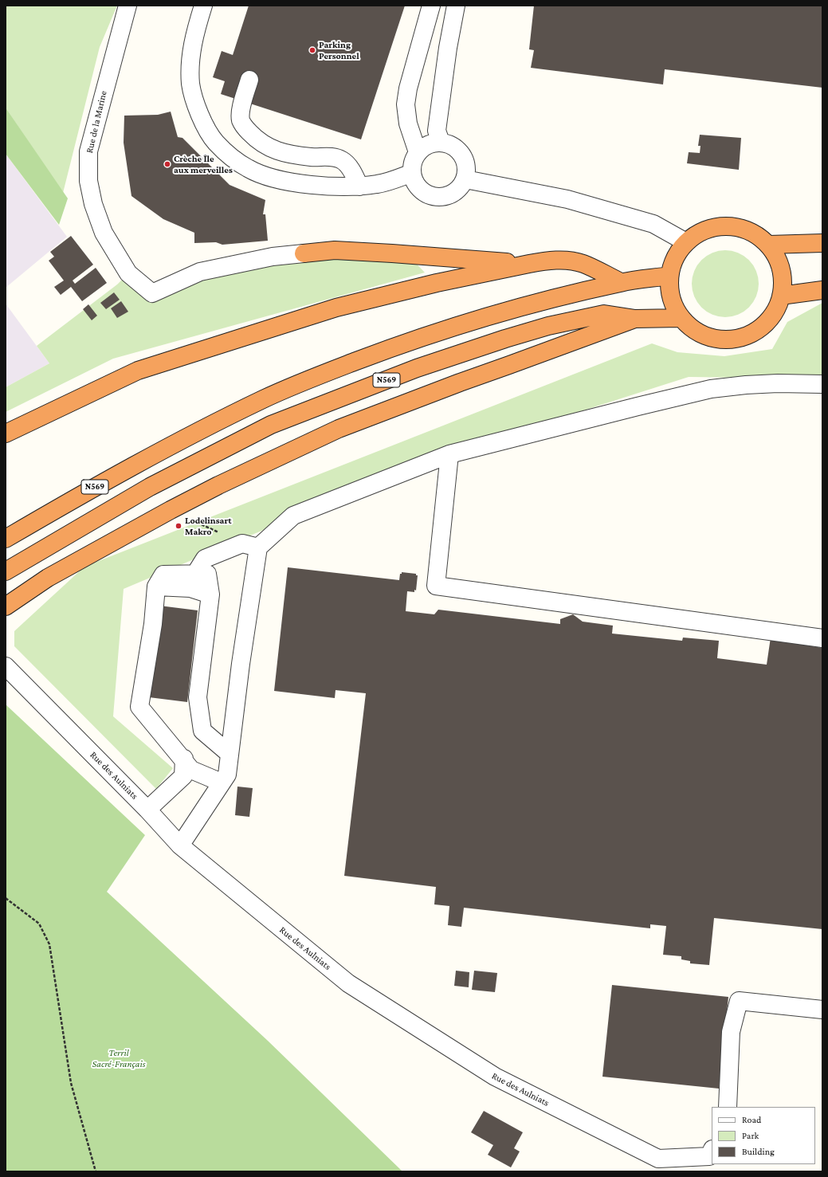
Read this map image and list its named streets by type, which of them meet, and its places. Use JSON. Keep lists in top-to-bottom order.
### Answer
{
  "streets": {
    "highway": ["N569"],
    "street": ["Rue de la Marine", "Rue des Aulniats"]
  },
  "parks": ["Terril Sacré-Français"],
  "places": ["Parking Personnel", "Crèche Île aux merveilles", "Lodelinsart Makro"],
  "legend": ["Road", "Park", "Building"]
}
